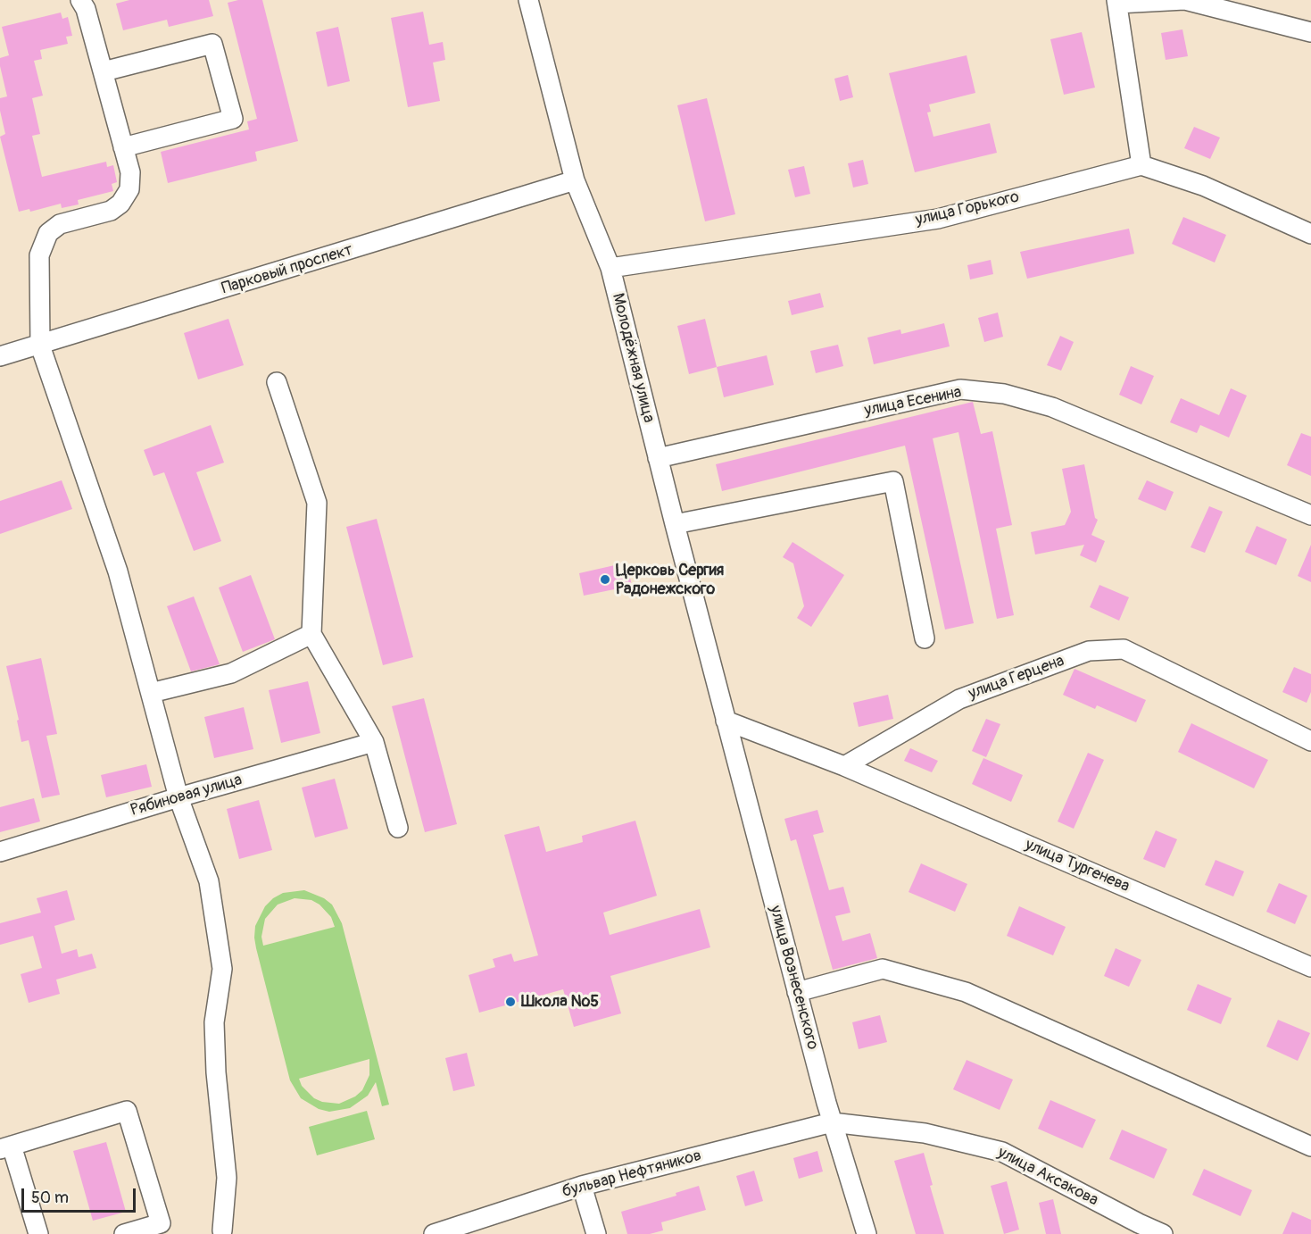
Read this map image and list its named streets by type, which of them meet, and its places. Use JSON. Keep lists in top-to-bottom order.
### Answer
{
  "streets": {
    "street": [
      "улица Горького",
      "Парковый проспект",
      "Молодёжная улица",
      "улица Есенина",
      "улица Герцена",
      "Рябиновая улица",
      "улица Тургенева",
      "улица Вознесенского",
      "бульвар Нефтяников",
      "улица Аксакова"
    ]
  },
  "crossings": [
    ["улица Горького", "Молодёжная улица"],
    ["Парковый проспект", "Молодёжная улица"],
    ["Молодёжная улица", "улица Есенина"],
    ["Молодёжная улица", "улица Вознесенского"],
    ["улица Герцена", "улица Тургенева"],
    ["улица Вознесенского", "бульвар Нефтяников"],
    ["улица Вознесенского", "улица Аксакова"],
    ["бульвар Нефтяников", "улица Аксакова"]
  ],
  "places": ["Церковь Сергия Радонежского", "Школа №5"],
  "scale_bar": "50 m"
}
